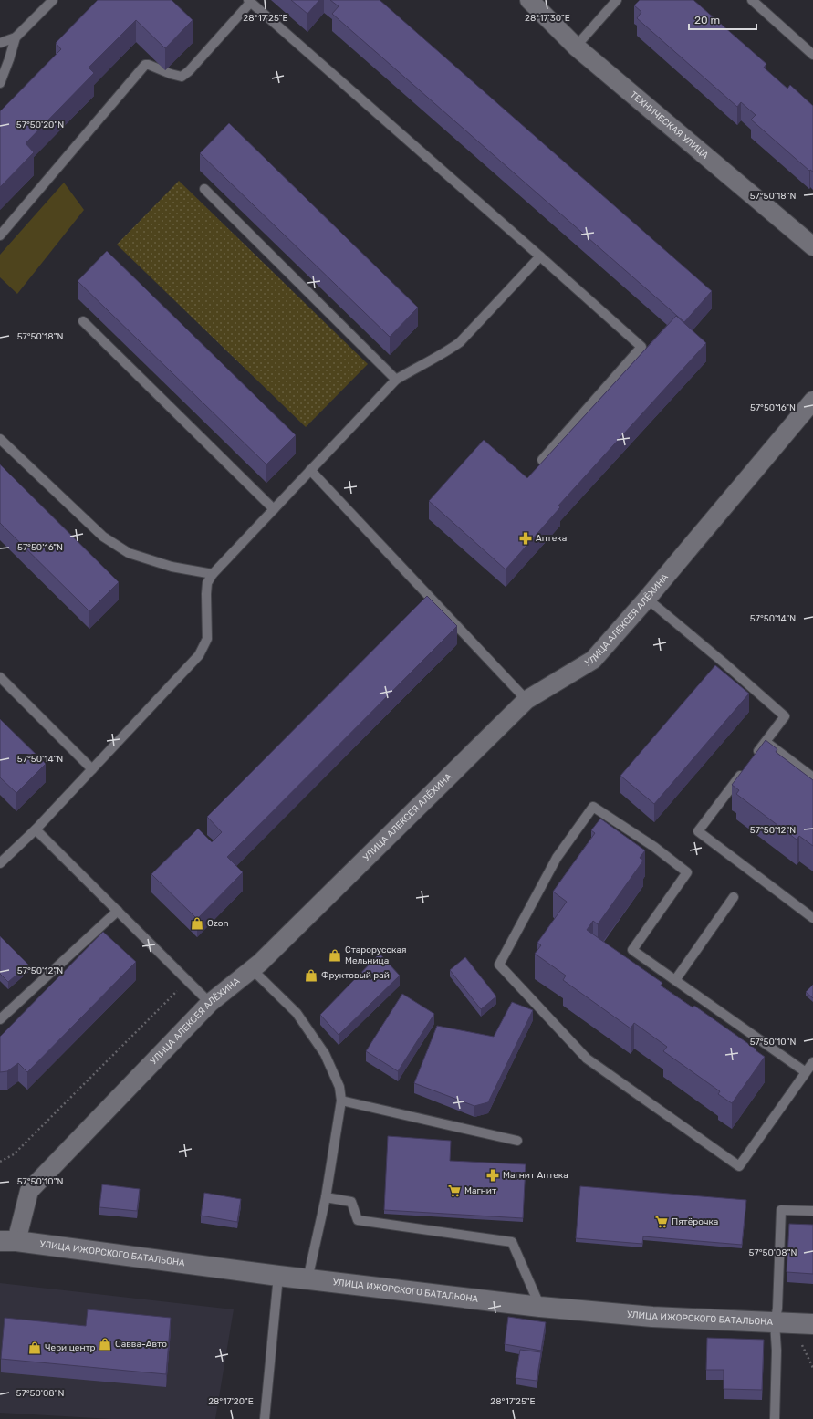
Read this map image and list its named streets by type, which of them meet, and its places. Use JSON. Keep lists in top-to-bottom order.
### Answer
{
  "streets": {
    "street": ["ТЕХНИЧЕСКАЯ УЛИЦА", "УЛИЦА АЛЕКСЕЯ АЛЁХИНА", "УЛИЦА ИЖОРСКОГО БАТАЛЬОНА"]
  },
  "crossings": [
    ["УЛИЦА АЛЕКСЕЯ АЛЁХИНА", "УЛИЦА ИЖОРСКОГО БАТАЛЬОНА"]
  ],
  "places": {
    "pharmacy": ["Аптека", "Магнит Аптека"],
    "shop": [
      "Ozon",
      "Старорусская Мельница",
      "Фруктовый рай",
      "Савва-Авто",
      "Чери центр"
    ],
    "supermarket": ["Магнит", "Пятёрочка"]
  },
  "scale_bar": "20 m",
  "coordinates": [
    "28°17'25\"E",
    "28°17'30\"E",
    "57°50'20\"N",
    "57°50'18\"N",
    "57°50'16\"N",
    "57°50'14\"N",
    "57°50'12\"N",
    "57°50'10\"N",
    "57°50'08\"N",
    "28°17'20\"E"
  ]
}
